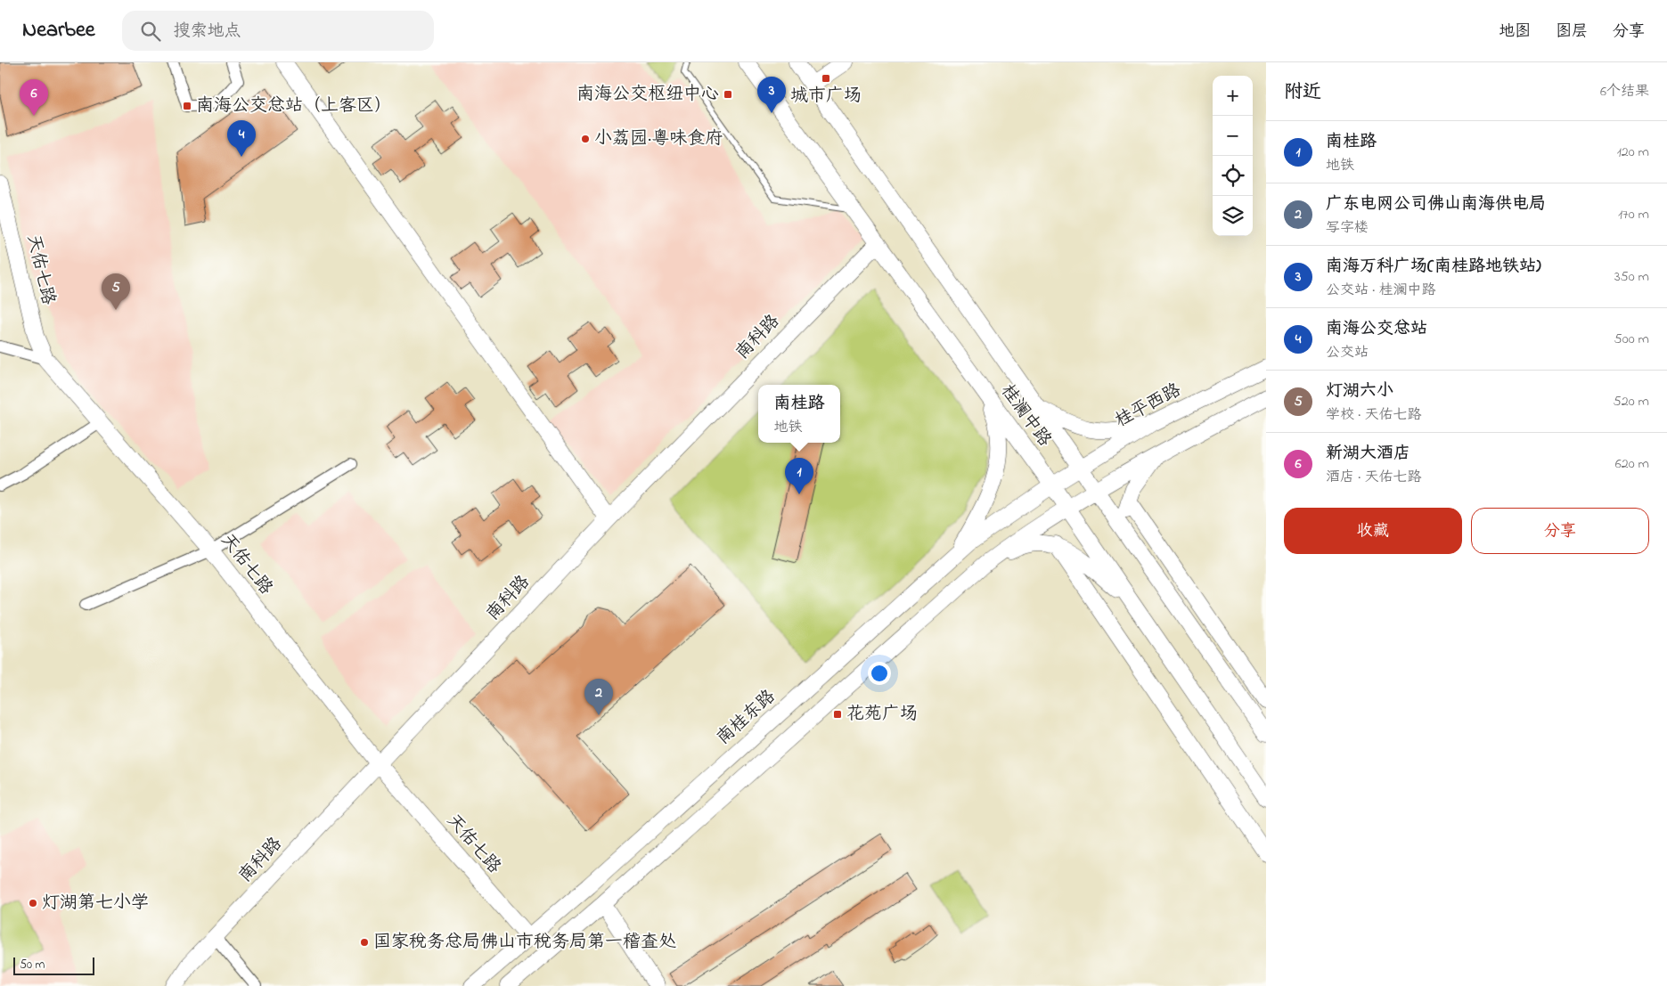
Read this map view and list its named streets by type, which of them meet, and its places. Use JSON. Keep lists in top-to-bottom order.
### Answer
{
  "streets": {
    "main road": [
      "天佑七路",
      "南科路",
      "桂平西路",
      "桂澜中路",
      "南桂东路"
    ]
  },
  "crossings": [
    ["天佑七路", "南科路"],
    ["天佑七路", "南桂东路"],
    ["南科路", "桂澜中路"],
    ["桂平西路", "桂澜中路"],
    ["桂平西路", "南桂东路"],
    ["桂澜中路", "南桂东路"]
  ],
  "places": {
    "transit": [
      "城市广场",
      "南海公交枢纽中心",
      "南海公交总站（上客区）",
      "花苑广场"
    ],
    "other": ["小荔园·粤味食府", "灯湖第七小学", "国家税务总局佛山市税务局第一稽查处"]
  },
  "scale_bar": "50 m",
  "page": {
    "header": "Nearbee",
    "search": "搜索地点",
    "nav": ["地图", "图层", "分享"],
    "heading": ["附近", "6个结果"],
    "map_buttons": ["+", "−"],
    "pins": [
      "3",
      "6",
      "4",
      "5",
      "1",
      "2"
    ],
    "list": [
      {
        "mark": "1",
        "name": "南桂路",
        "note": "地铁",
        "value": "120 m"
      },
      {
        "mark": "2",
        "name": "广东电网公司佛山南海供电局",
        "note": "写字楼",
        "value": "170 m"
      },
      {
        "mark": "3",
        "name": "南海万科广场(南桂路地铁站)",
        "note": "公交站 · 桂澜中路",
        "value": "350 m"
      },
      {
        "mark": "4",
        "name": "南海公交总站",
        "note": "公交站",
        "value": "500 m"
      },
      {
        "mark": "5",
        "name": "灯湖六小",
        "note": "学校 · 天佑七路",
        "value": "520 m"
      },
      {
        "mark": "6",
        "name": "新湖大酒店",
        "note": "酒店 · 天佑七路",
        "value": "620 m"
      }
    ],
    "popup": ["南桂路", "地铁"],
    "buttons": ["收藏", "分享"],
    "scale": "50 m"
  }
}
